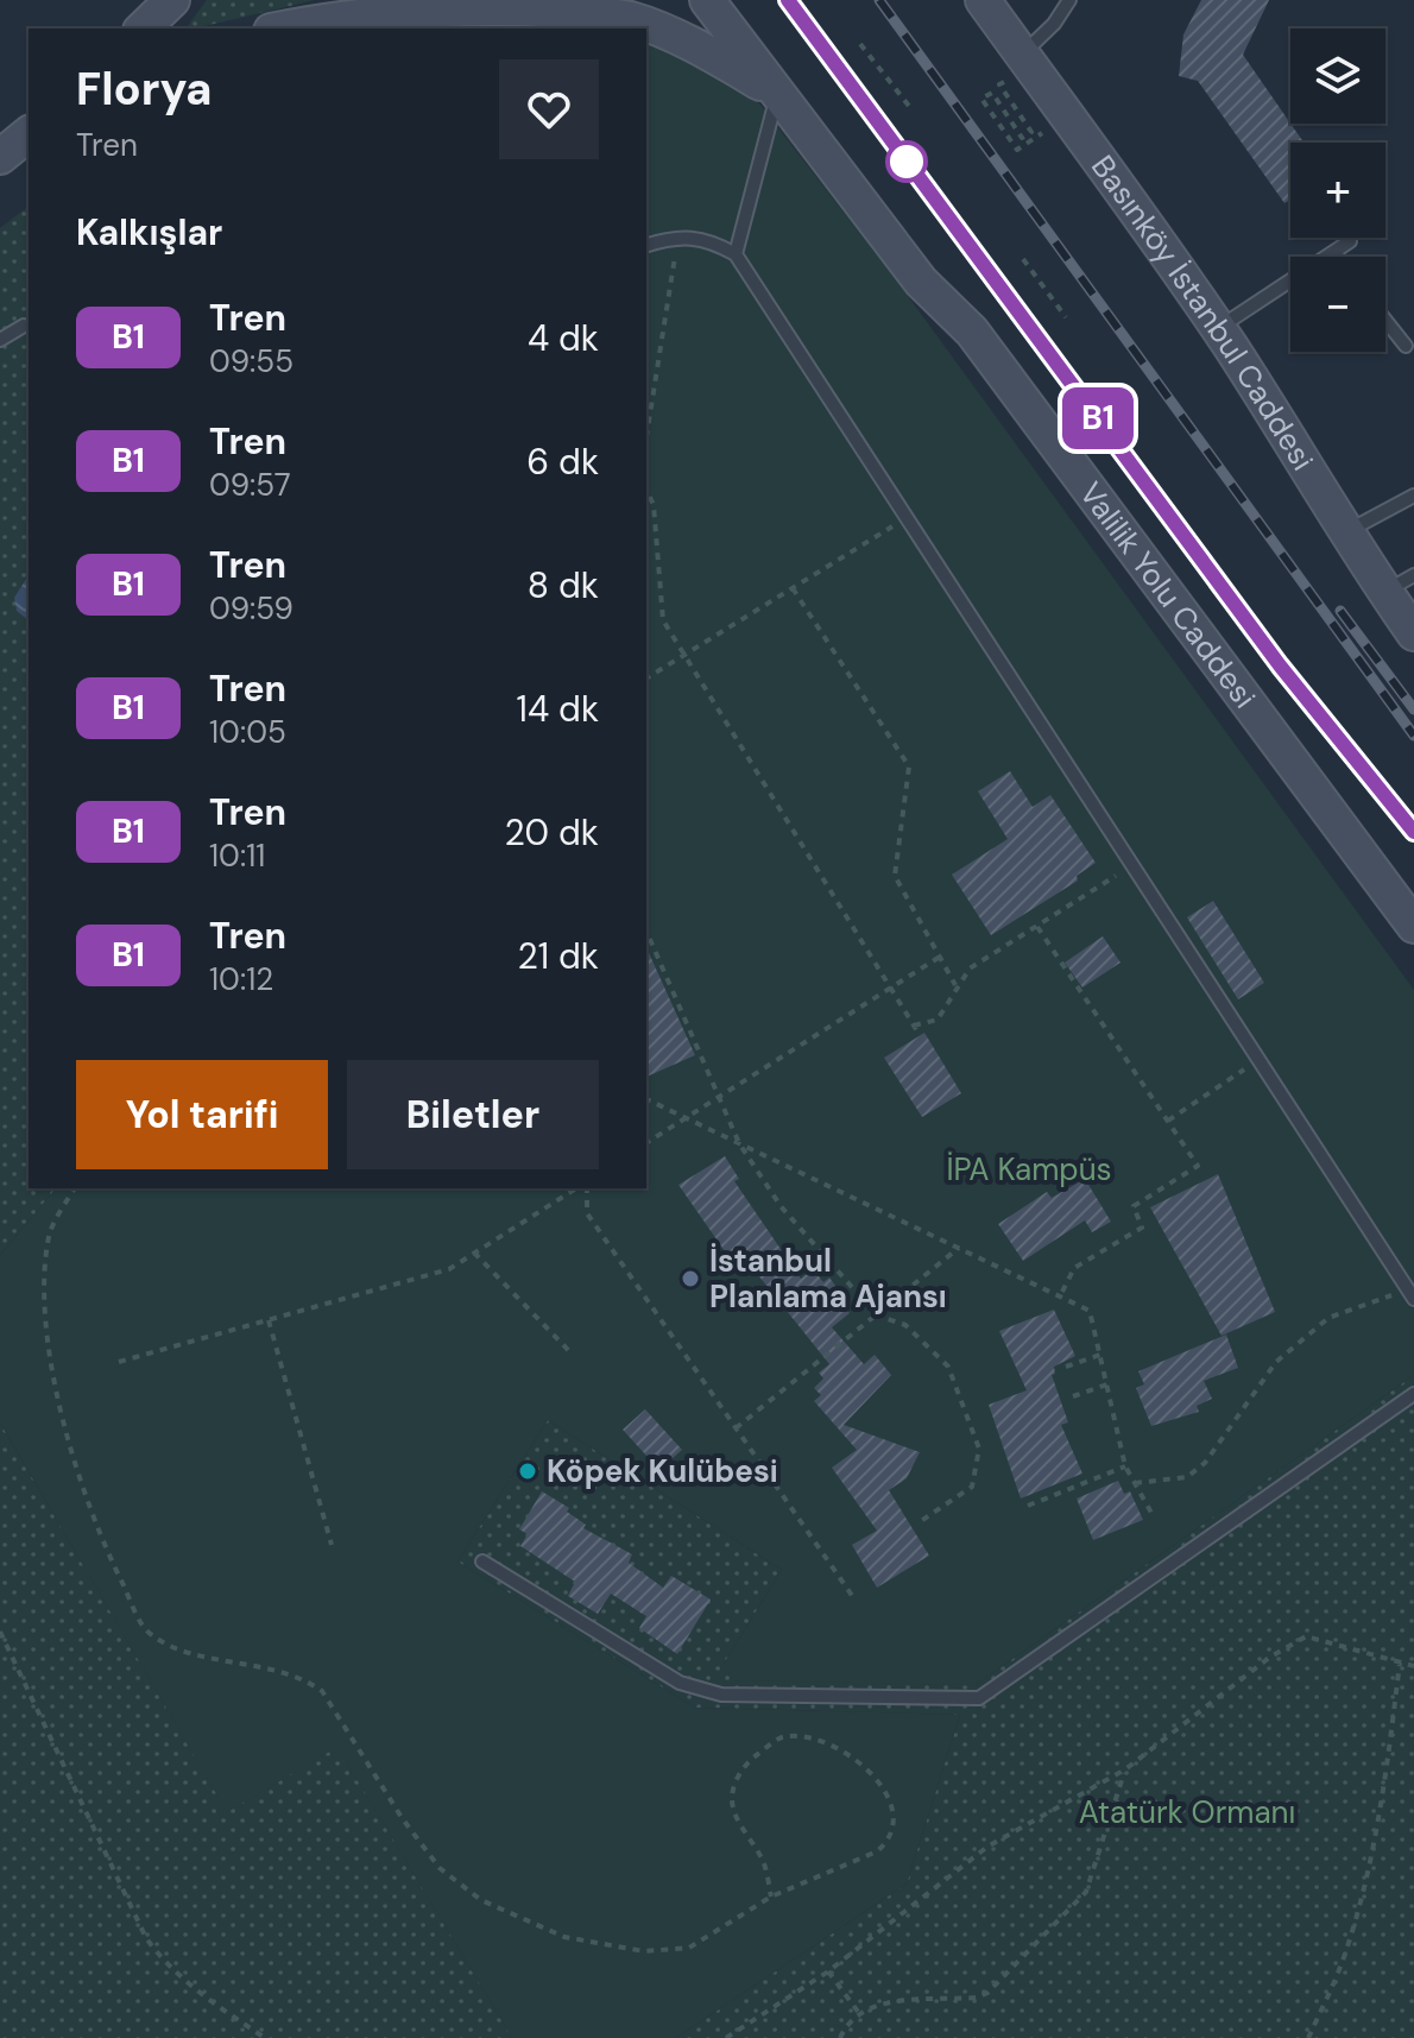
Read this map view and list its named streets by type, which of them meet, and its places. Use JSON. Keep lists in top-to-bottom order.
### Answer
{
  "streets": {
    "main road": ["Basınköy İstanbul Caddesi", "Valilik Yolu Caddesi"]
  },
  "parks": ["İPA Kampüs", "Atatürk Ormanı"],
  "places": ["İstanbul Planlama Ajansı", "Köpek Kulübesi"],
  "page": {
    "on_map": "B1",
    "map_buttons": ["+", "−"],
    "heading": [
      ["Florya", "Tren"],
      "Kalkışlar"
    ],
    "list": [
      {
        "mark": "B1",
        "name": "Tren",
        "note": "09:55",
        "value": "4 dk"
      },
      {
        "mark": "B1",
        "name": "Tren",
        "note": "09:57",
        "value": "6 dk"
      },
      {
        "mark": "B1",
        "name": "Tren",
        "note": "09:59",
        "value": "8 dk"
      },
      {
        "mark": "B1",
        "name": "Tren",
        "note": "10:05",
        "value": "14 dk"
      },
      {
        "mark": "B1",
        "name": "Tren",
        "note": "10:11",
        "value": "20 dk"
      },
      {
        "mark": "B1",
        "name": "Tren",
        "note": "10:12",
        "value": "21 dk"
      }
    ],
    "buttons": ["Yol tarifi", "Biletler"]
  }
}
